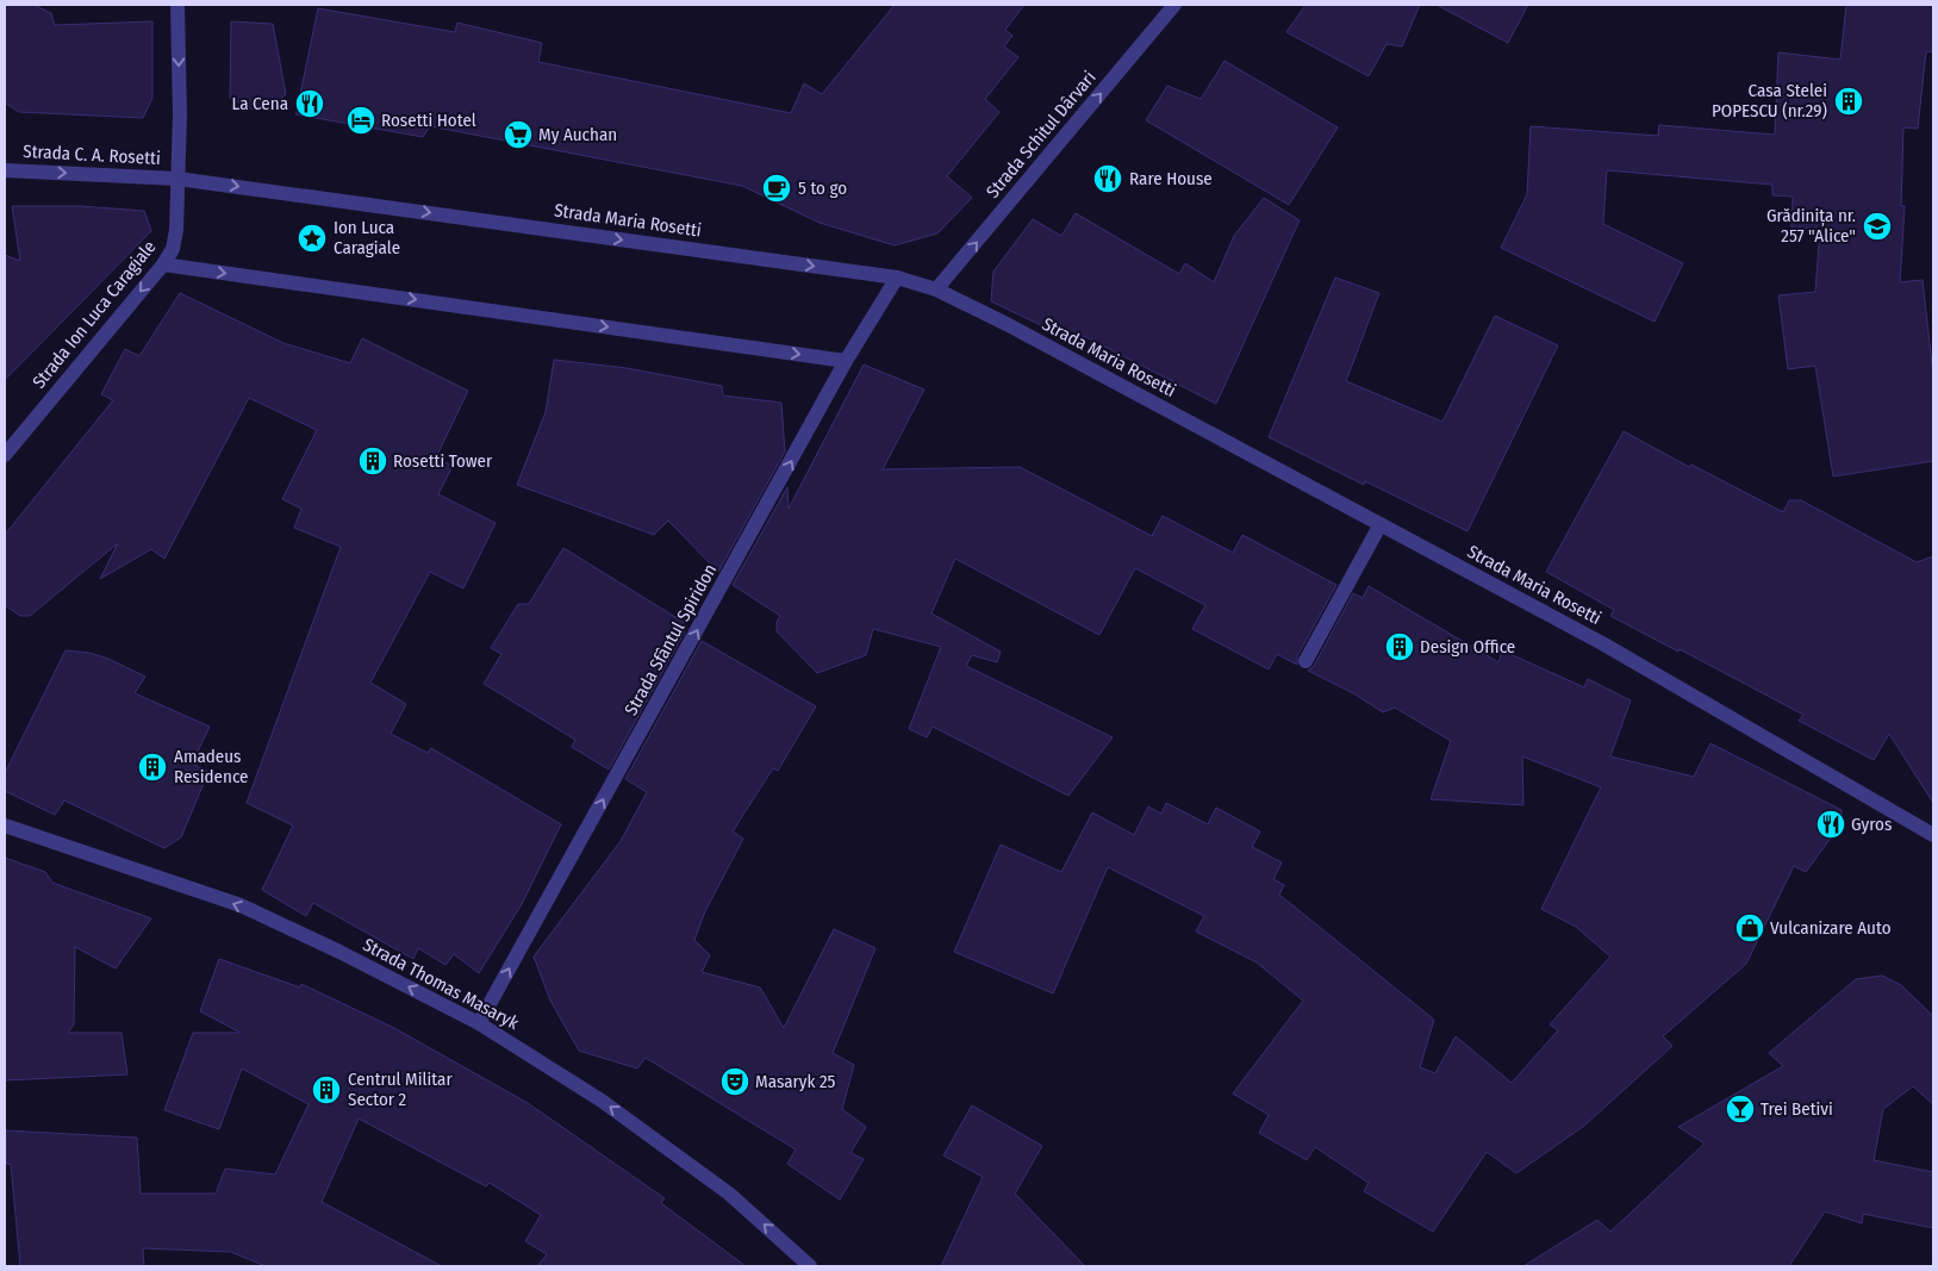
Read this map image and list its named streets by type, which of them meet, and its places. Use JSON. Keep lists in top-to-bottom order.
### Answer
{
  "streets": {
    "street": [
      "Strada Schitul Dârvari",
      "Strada C. A. Rosetti",
      "Strada Maria Rosetti",
      "Strada Ion Luca Caragiale",
      "Strada Sfântul Spiridon",
      "Strada Thomas Masaryk"
    ]
  },
  "crossings": [
    ["Strada Schitul Dârvari", "Strada Maria Rosetti"],
    ["Strada C. A. Rosetti", "Strada Maria Rosetti"],
    ["Strada C. A. Rosetti", "Strada Ion Luca Caragiale"],
    ["Strada Maria Rosetti", "Strada Ion Luca Caragiale"],
    ["Strada Maria Rosetti", "Strada Sfântul Spiridon"],
    ["Strada Sfântul Spiridon", "Strada Thomas Masaryk"]
  ],
  "one_way": [
    "Strada Schitul Dârvari",
    "Strada C. A. Rosetti",
    "Strada Ion Luca Caragiale",
    "Strada Sfântul Spiridon",
    "Strada Thomas Masaryk"
  ],
  "places": {
    "building": [
      "Casa Stelei POPESCU (nr.29)",
      "Rosetti Tower",
      "Design Office",
      "Amadeus Residence",
      "Centrul Militar Sector 2"
    ],
    "restaurant": ["La Cena", "Rare House", "Gyros"],
    "hotel": ["Rosetti Hotel"],
    "supermarket": ["My Auchan"],
    "cafe": ["5 to go"],
    "school or university": ["Grădinița nr. 257 \"Alice\""],
    "place": ["Ion Luca Caragiale"],
    "shop": ["Vulcanizare Auto"],
    "theatre": ["Masaryk 25"],
    "bar": ["Trei Betivi"]
  }
}
